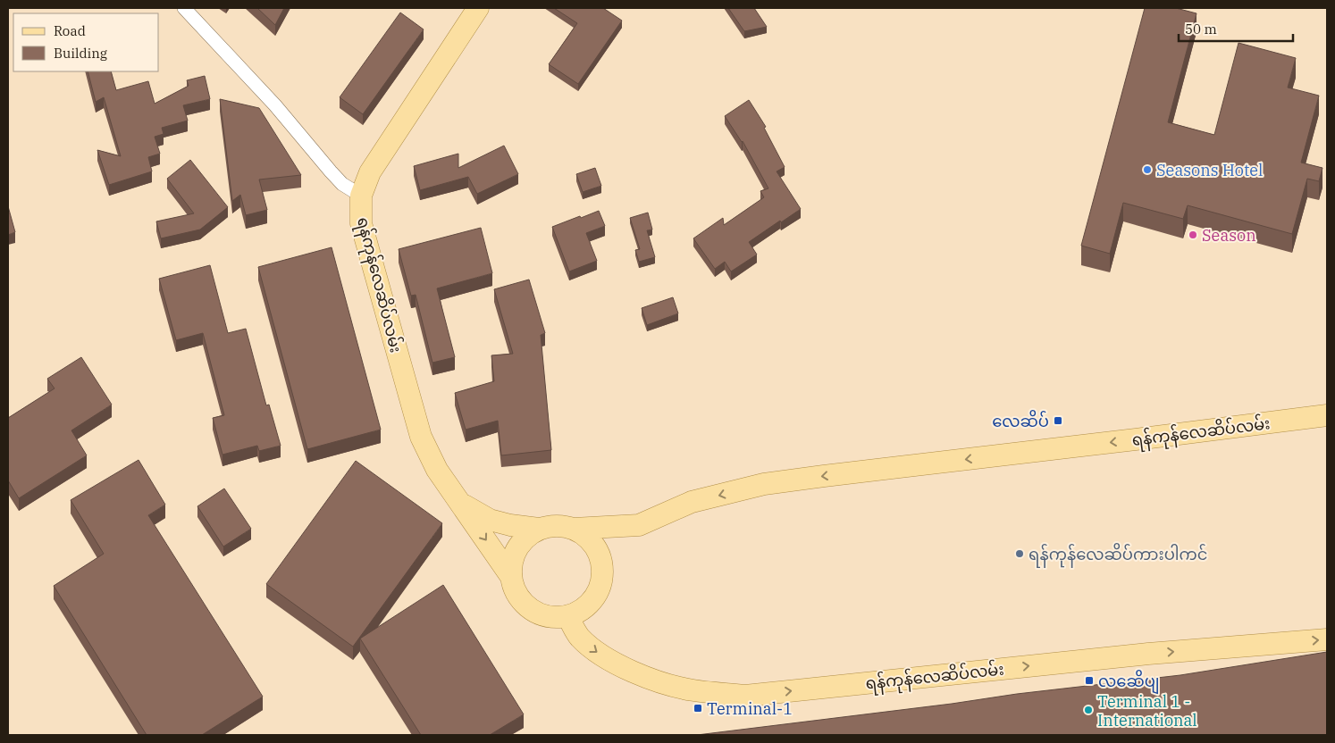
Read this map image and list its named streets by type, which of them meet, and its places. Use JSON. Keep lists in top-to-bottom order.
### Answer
{
  "streets": {
    "main road": ["ရန်ကုန်လေဆိပ်လမ်း"]
  },
  "places": {
    "other": [
      "Seasons Hotel",
      "Season",
      "ရန်ကုန်လေဆိပ်ကားပါကင်",
      "Terminal 1 - International"
    ],
    "transit": ["လေဆိပ်", "လဆေိပျ", "Terminal-1"]
  },
  "legend": ["Road", "Building"],
  "scale_bar": "50 m"
}
